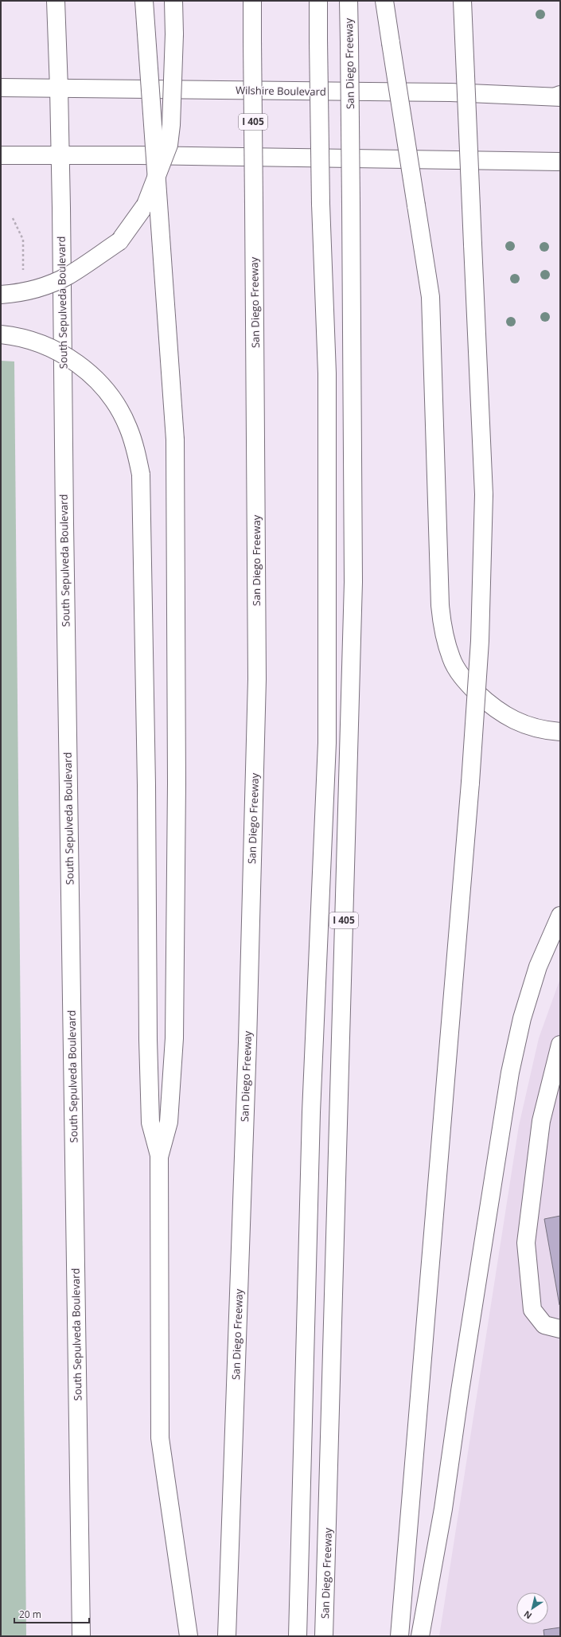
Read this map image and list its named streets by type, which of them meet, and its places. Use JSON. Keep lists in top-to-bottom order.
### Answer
{
  "streets": {
    "main road": [
      "San Diego Freeway",
      "Wilshire Boulevard",
      "I 405",
      "South Sepulveda Boulevard"
    ]
  },
  "crossings": [
    ["Wilshire Boulevard", "South Sepulveda Boulevard"]
  ],
  "scale_bar": "20 m",
  "north": "bottom left"
}
